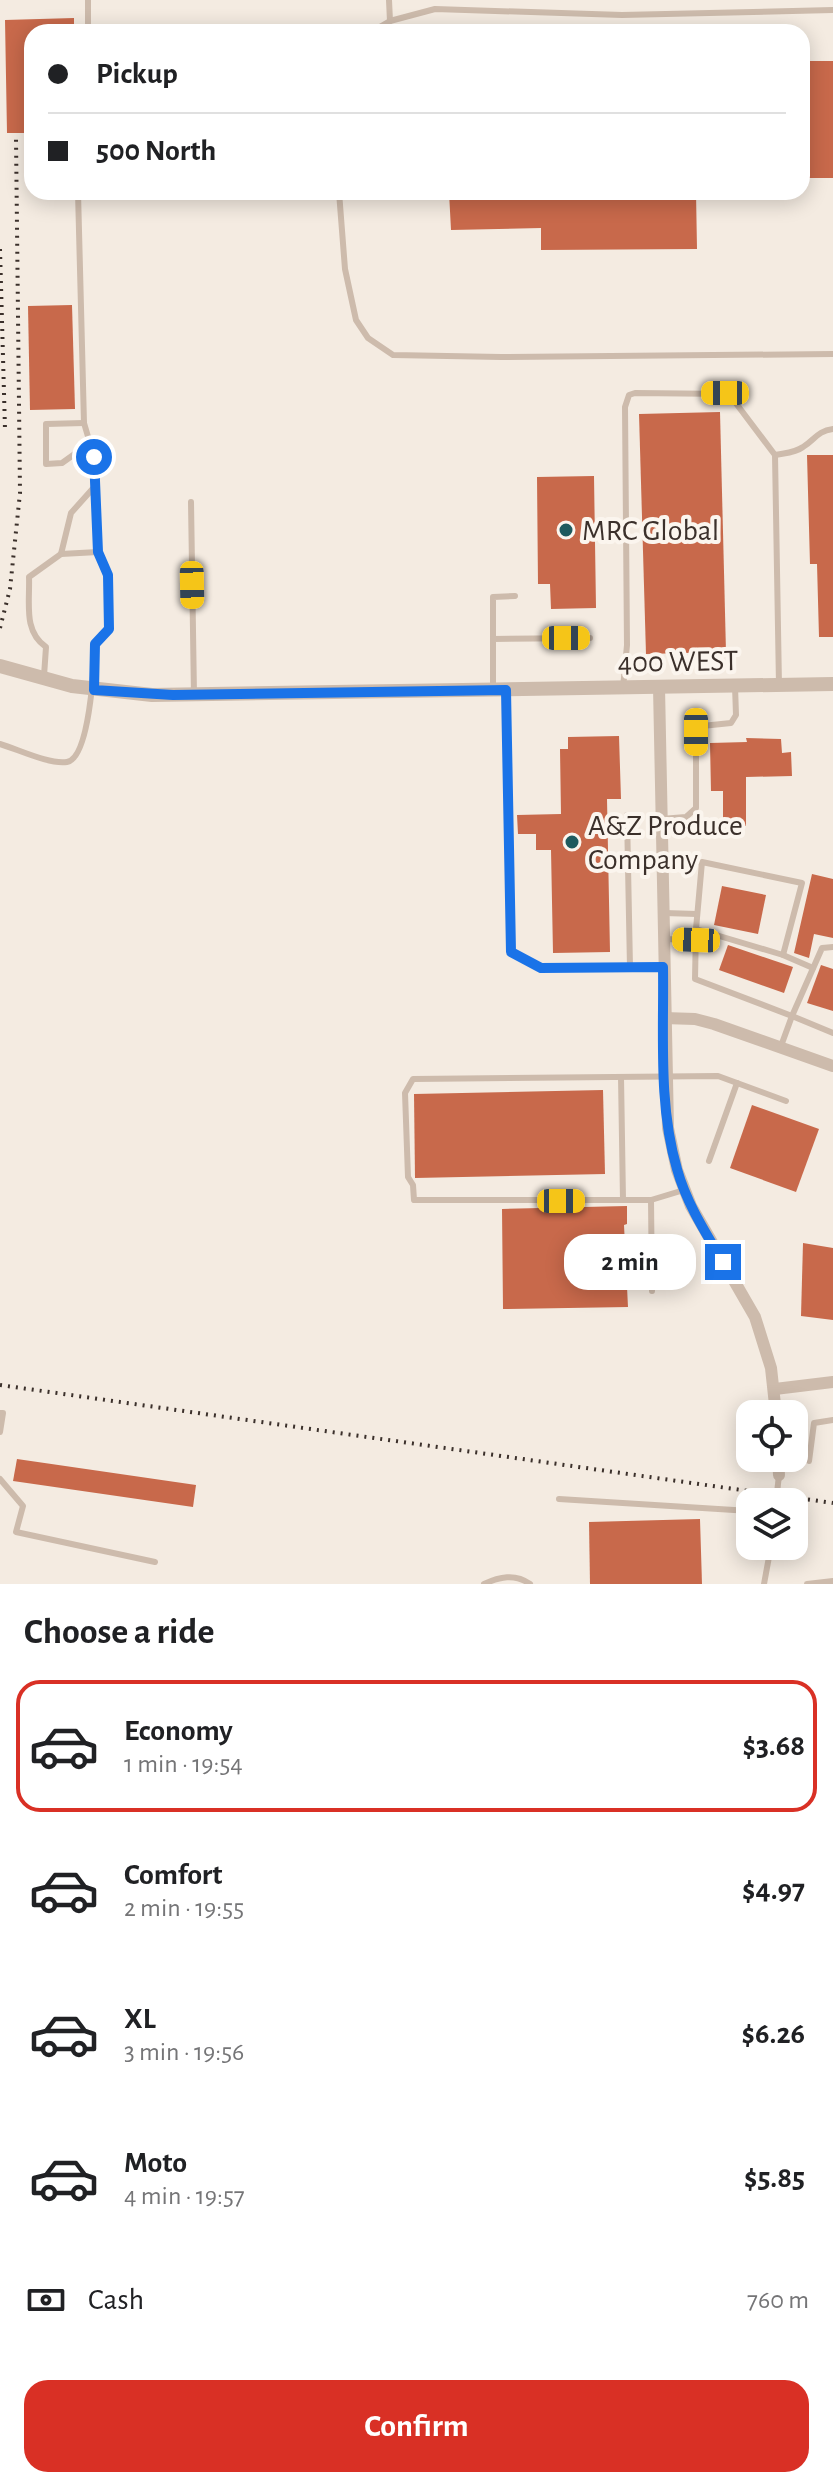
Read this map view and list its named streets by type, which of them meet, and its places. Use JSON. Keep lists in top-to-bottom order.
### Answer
{
  "streets": {
    "street": ["400 WEST"]
  },
  "places": ["MRC Global", "A&Z Produce Company"],
  "page": {
    "banner": ["Pickup", "500 North"],
    "bubble": "2 min",
    "heading": "Choose a ride",
    "list": [
      {
        "name": "Economy",
        "note": "1 min · 19:54",
        "value": "$3.68"
      },
      {
        "name": "Comfort",
        "note": "2 min · 19:55",
        "value": "$4.97"
      },
      {
        "name": "XL",
        "note": "3 min · 19:56",
        "value": "$6.26"
      },
      {
        "name": "Moto",
        "note": "4 min · 19:57",
        "value": "$5.85"
      }
    ],
    "pay": ["Cash", "760 m"],
    "buttons": "Confirm"
  }
}
